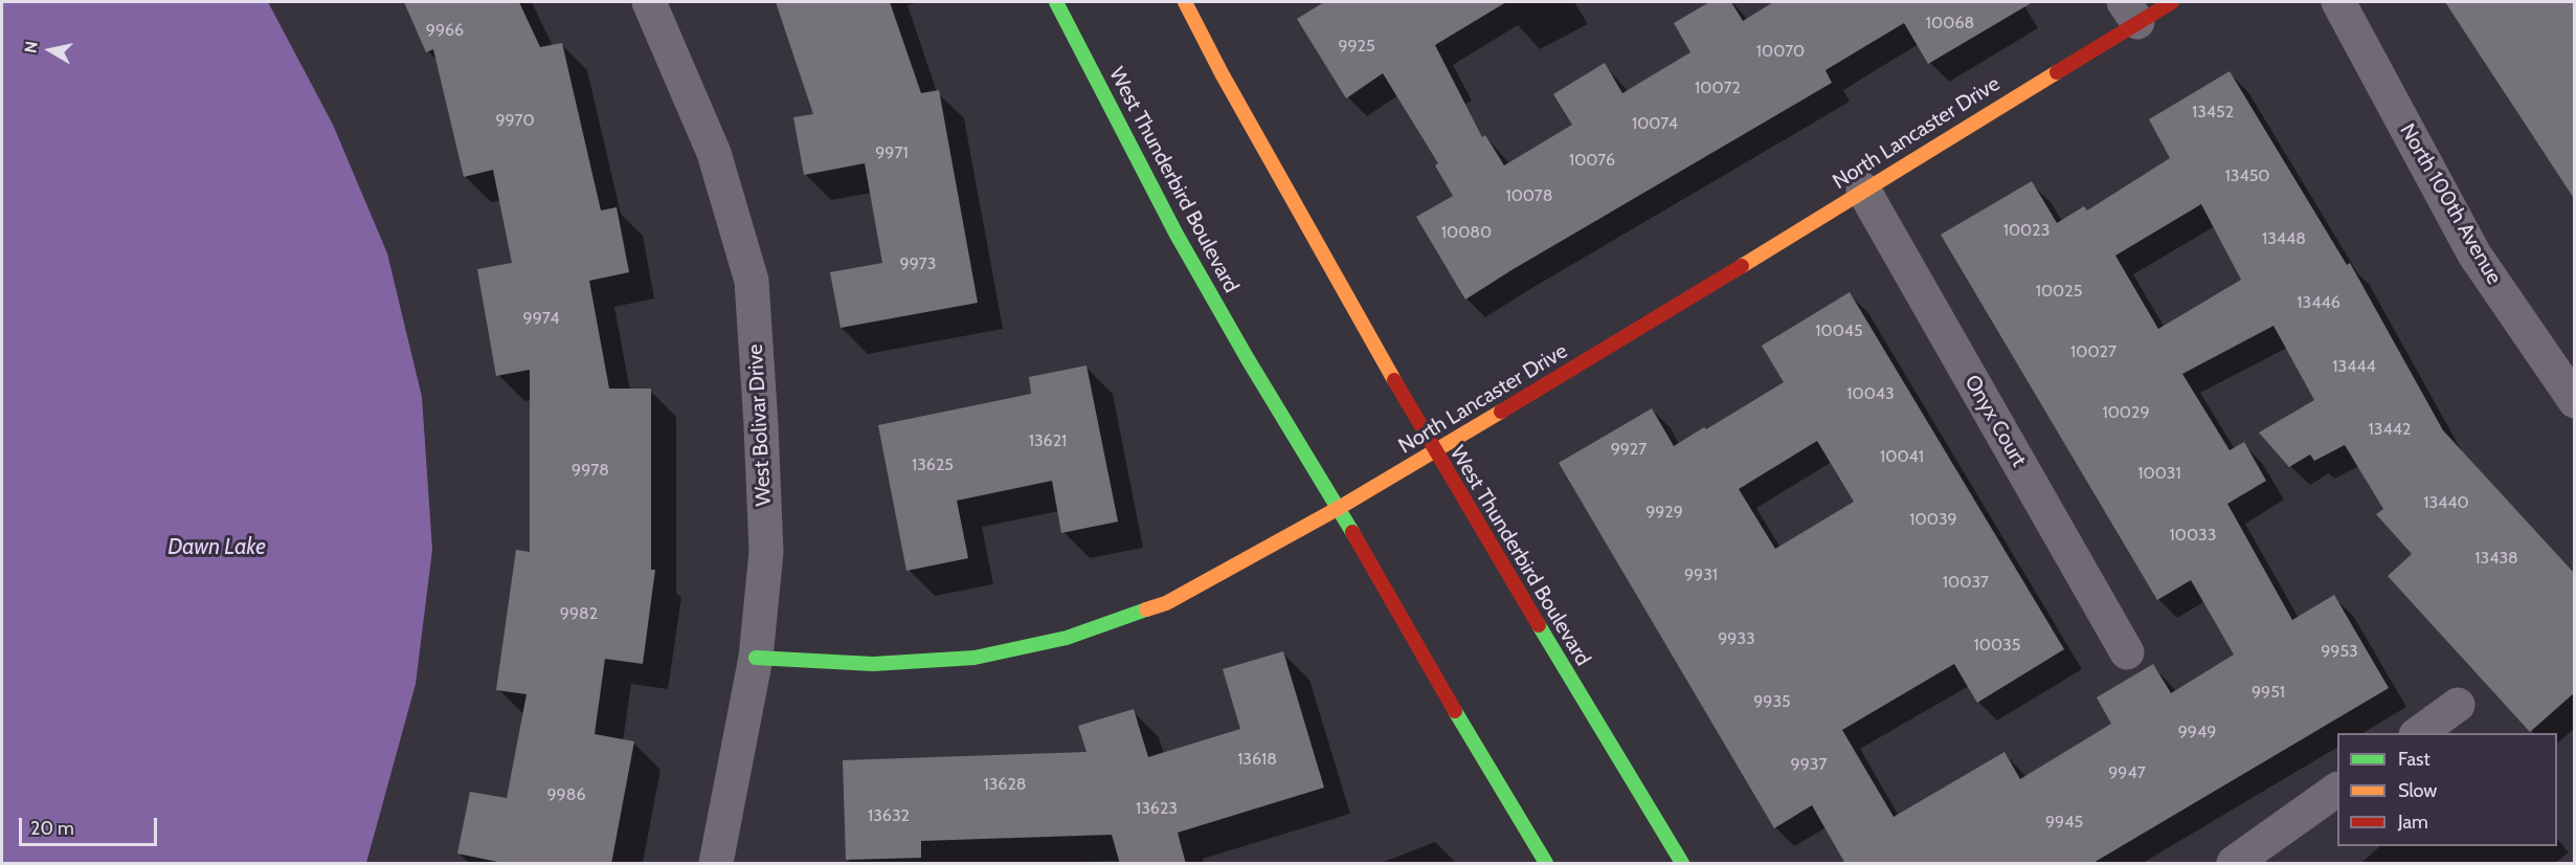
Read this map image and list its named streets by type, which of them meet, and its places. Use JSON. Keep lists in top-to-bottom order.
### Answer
{
  "streets": {
    "street": [
      "North Lancaster Drive",
      "West Thunderbird Boulevard",
      "North 100th Avenue",
      "Onyx Court",
      "West Bolivar Drive"
    ]
  },
  "crossings": [
    ["North Lancaster Drive", "West Thunderbird Boulevard"],
    ["North Lancaster Drive", "Onyx Court"],
    ["North Lancaster Drive", "West Bolivar Drive"]
  ],
  "water": ["Dawn Lake"],
  "house_numbers": [
    "10068",
    "9966",
    "9925",
    "10070",
    "10072",
    "13452",
    "9970",
    "10074",
    "9971",
    "10076",
    "13450",
    "10078",
    "10023",
    "10080",
    "13448",
    "9973",
    "10025",
    "13446",
    "9974",
    "10045",
    "10027",
    "13444",
    "10043",
    "10029",
    "13442",
    "13621",
    "9927",
    "10041",
    "13625",
    "9978",
    "10031",
    "13440",
    "9929",
    "10039",
    "10033",
    "13438",
    "9931",
    "10037",
    "9982",
    "9933",
    "10035",
    "9953",
    "9951",
    "9935",
    "9949",
    "13618",
    "9937",
    "9947",
    "13628",
    "9986",
    "13623",
    "13632",
    "9945"
  ],
  "legend": ["Fast", "Slow", "Jam"],
  "scale_bar": "20 m",
  "north": "left"
}
